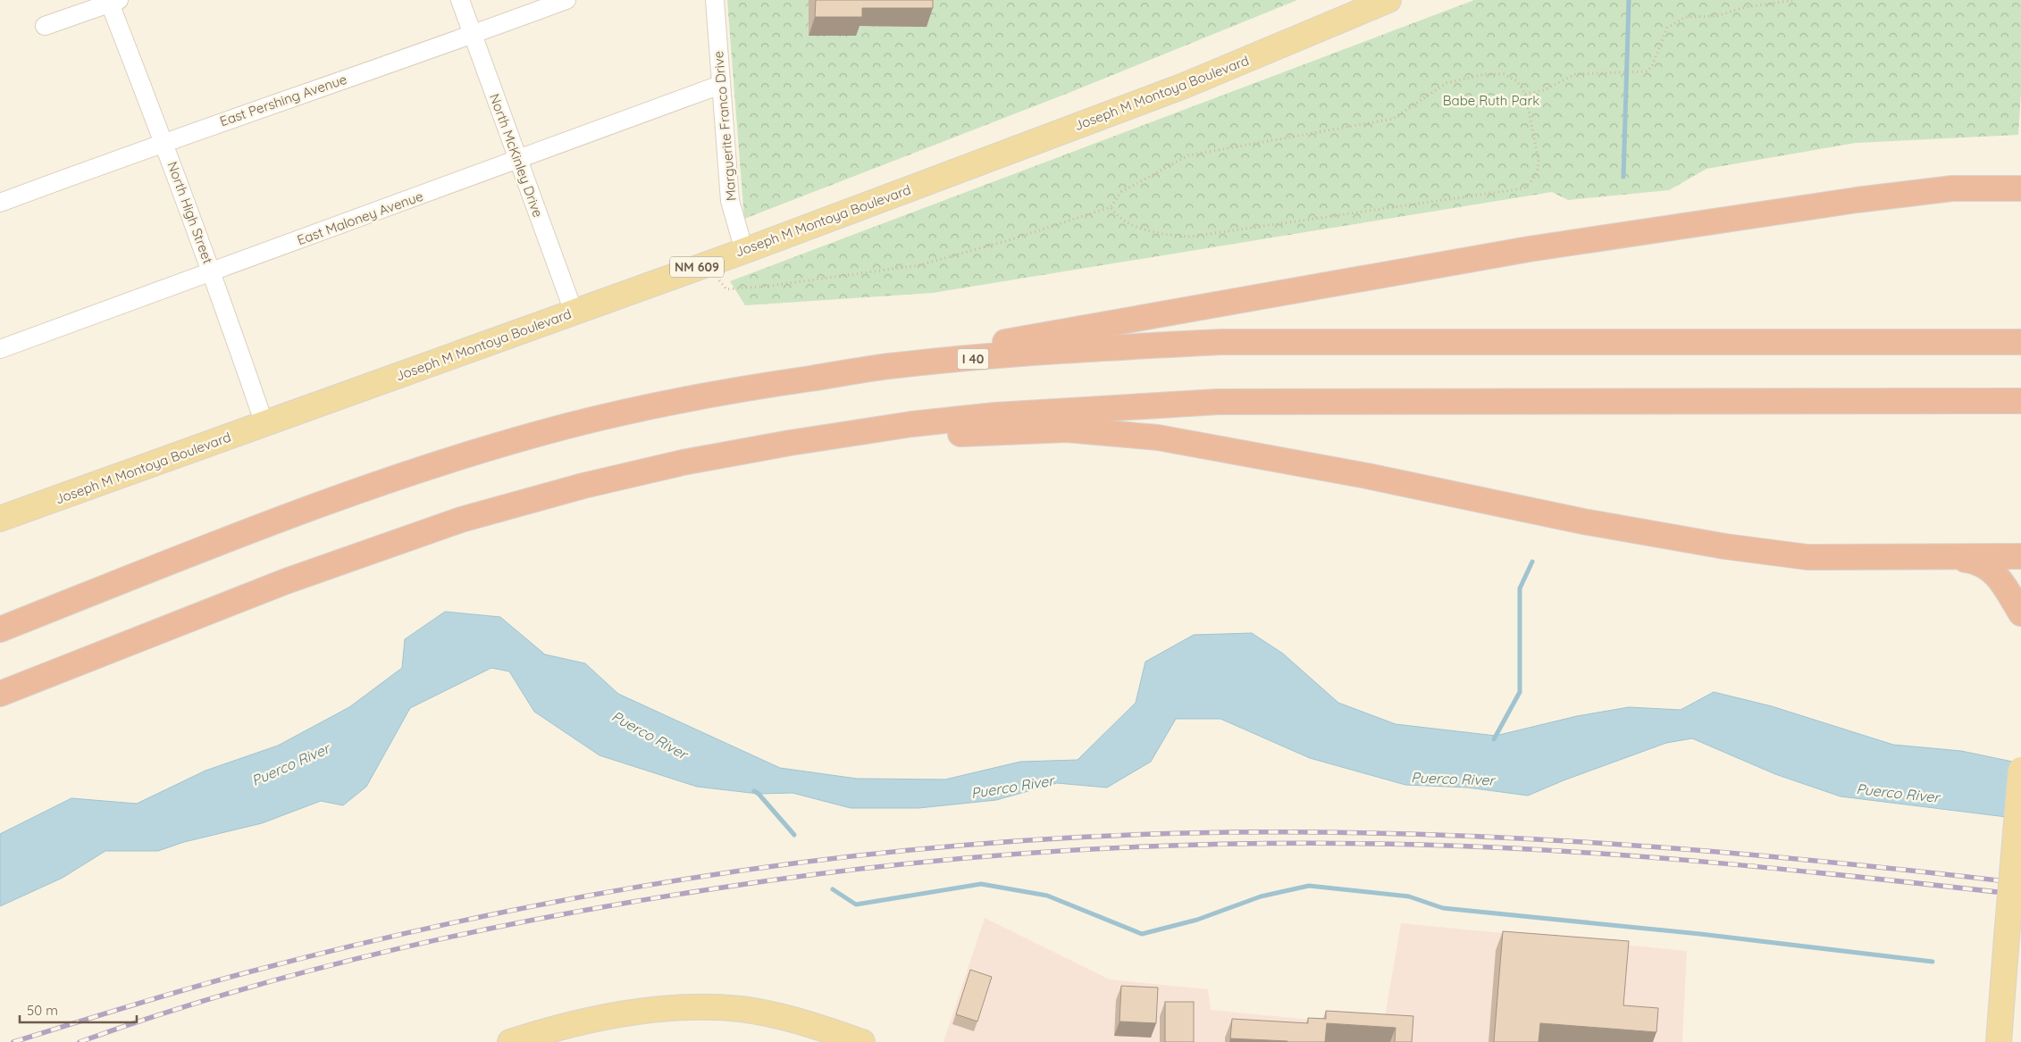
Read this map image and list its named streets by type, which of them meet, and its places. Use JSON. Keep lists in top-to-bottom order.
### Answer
{
  "streets": {
    "highway": ["I 40"],
    "main road": ["Joseph M Montoya Boulevard", "NM 609"],
    "street": [
      "East Pershing Avenue",
      "Marguerite Franco Drive",
      "North McKinley Drive",
      "North High Street",
      "East Maloney Avenue"
    ]
  },
  "crossings": [
    ["Joseph M Montoya Boulevard", "Marguerite Franco Drive"],
    ["Joseph M Montoya Boulevard", "North McKinley Drive"],
    ["Joseph M Montoya Boulevard", "North High Street"],
    ["East Pershing Avenue", "North McKinley Drive"],
    ["East Pershing Avenue", "North High Street"],
    ["Marguerite Franco Drive", "East Maloney Avenue"],
    ["North McKinley Drive", "East Maloney Avenue"],
    ["North High Street", "East Maloney Avenue"]
  ],
  "water": ["Puerco River"],
  "parks": ["Babe Ruth Park"],
  "scale_bar": "50 m"
}
